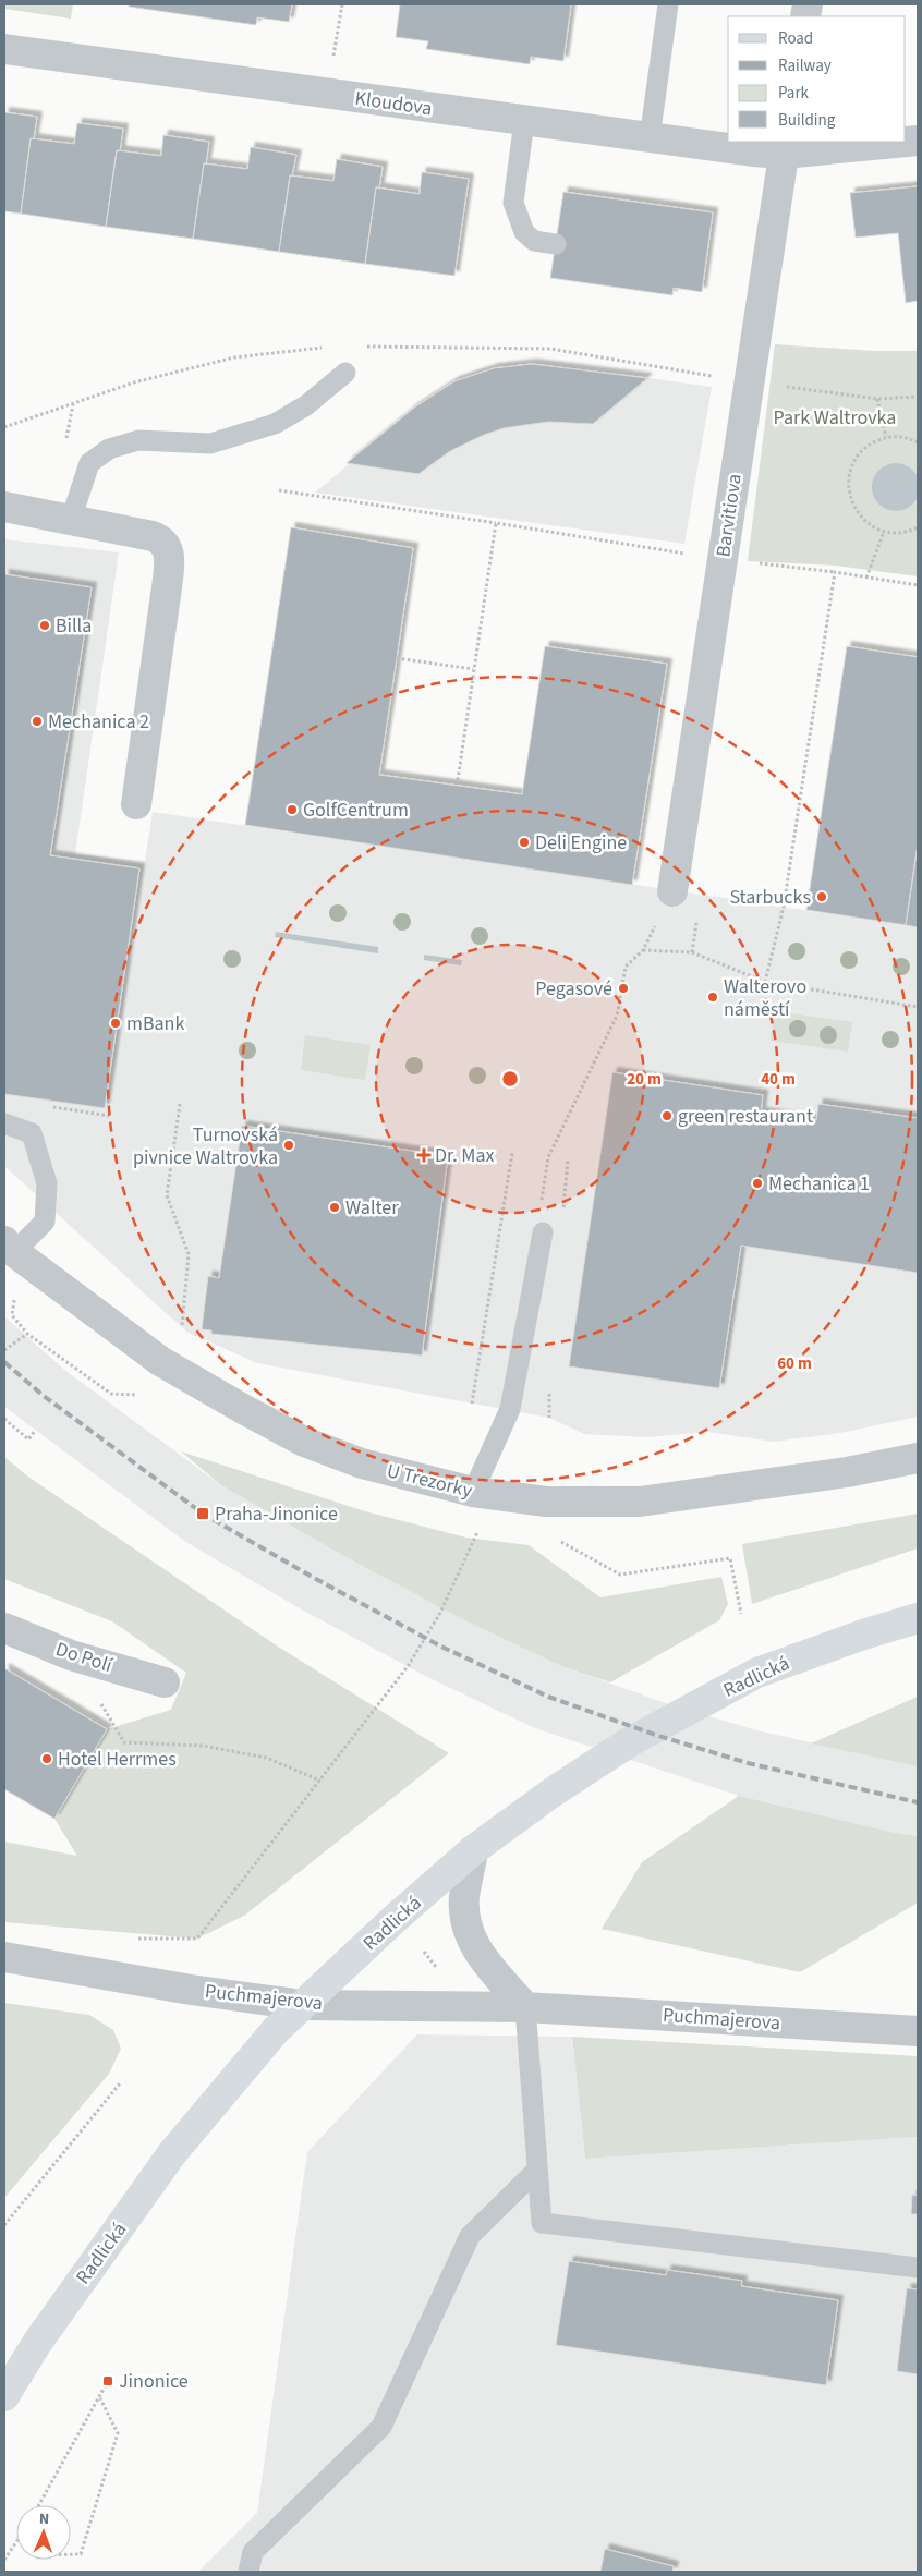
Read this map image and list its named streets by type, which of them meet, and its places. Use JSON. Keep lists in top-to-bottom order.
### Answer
{
  "streets": {
    "main road": ["Radlická"],
    "street": [
      "Kloudova",
      "Barvitiova",
      "U Trezorky",
      "Do Polí",
      "Puchmajerova"
    ]
  },
  "crossings": [
    ["Kloudova", "Barvitiova"],
    ["Radlická", "Puchmajerova"]
  ],
  "parks": ["Park Waltrovka"],
  "places": {
    "other": [
      "Billa",
      "Mechanica 2",
      "GolfCentrum",
      "Deli Engine",
      "Starbucks",
      "Pegasové",
      "Walterovo náměstí",
      "mBank",
      "green restaurant",
      "Turnovská pivnice Waltrovka",
      "Mechanica 1",
      "Walter",
      "Hotel Herrmes"
    ],
    "health": ["Dr. Max"],
    "transit": ["Praha-Jinonice", "Jinonice"]
  },
  "legend": [
    "Road",
    "Railway",
    "Park",
    "Building"
  ],
  "north": "top",
  "rings": ["20 m", "40 m", "60 m"]
}
